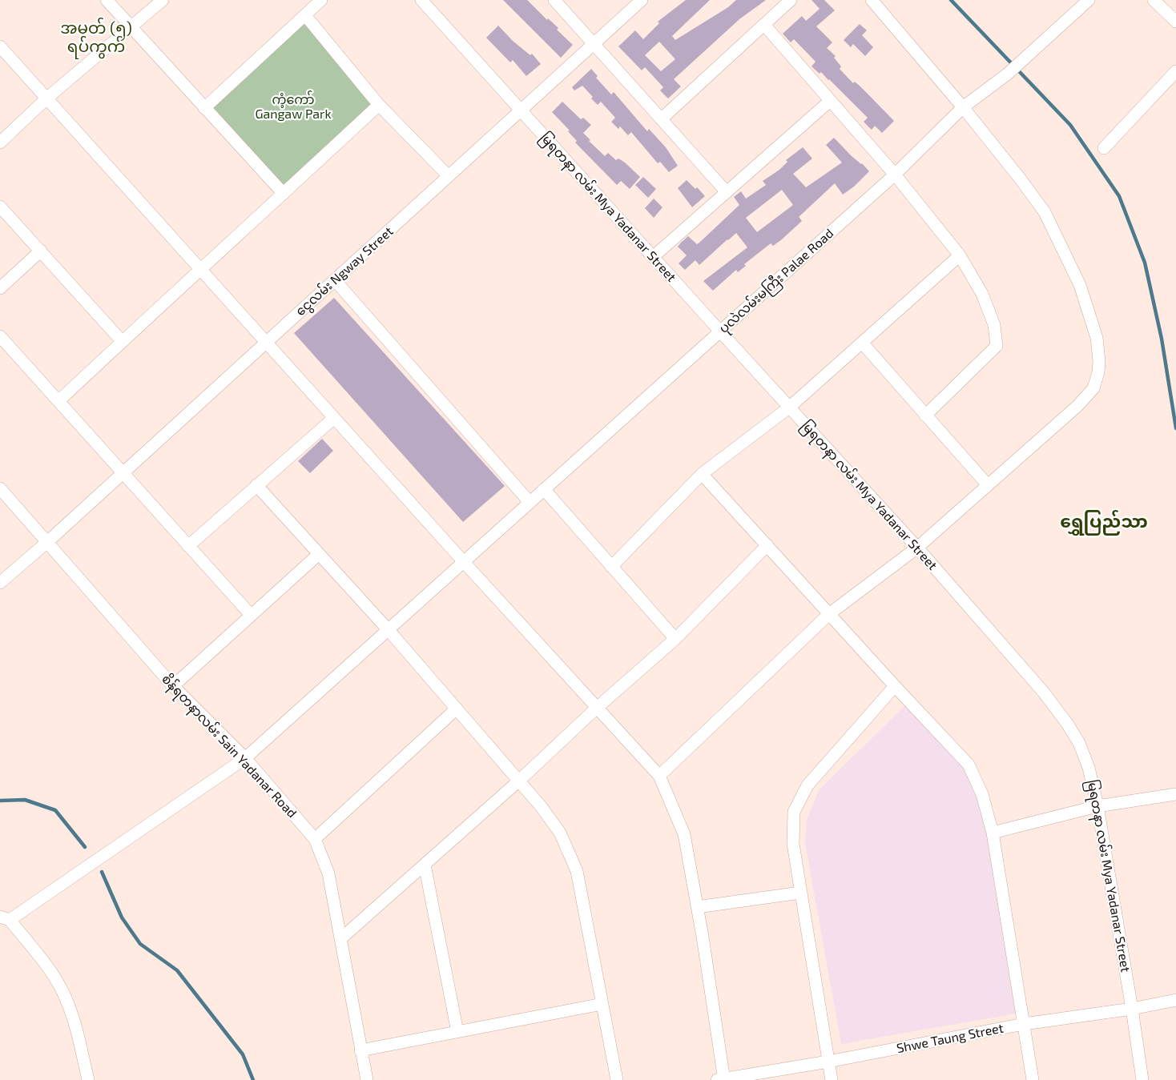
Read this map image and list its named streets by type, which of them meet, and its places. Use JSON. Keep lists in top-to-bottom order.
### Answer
{
  "streets": {
    "street": [
      "မြရတနာ လမ်း Mya Yadanar Street",
      "ငွေလမ်း Ngway Street",
      "ပုလဲလမ်းမကြီး Palae Road",
      "စိန်ရတနာလမ်း Sain Yadanar Road",
      "Shwe Taung Street"
    ]
  },
  "crossings": [
    ["မြရတနာ လမ်း Mya Yadanar Street", "ငွေလမ်း Ngway Street"],
    ["မြရတနာ လမ်း Mya Yadanar Street", "ပုလဲလမ်းမကြီး Palae Road"],
    ["မြရတနာ လမ်း Mya Yadanar Street", "Shwe Taung Street"],
    ["ငွေလမ်း Ngway Street", "စိန်ရတနာလမ်း Sain Yadanar Road"],
    ["ပုလဲလမ်းမကြီး Palae Road", "စိန်ရတနာလမ်း Sain Yadanar Road"]
  ],
  "districts": ["အမှတ် (၅) ရပ်ကွက်", "ရွှေပြည်သာ"],
  "parks": ["ကံ့ကော် Gangaw Park"]
}
